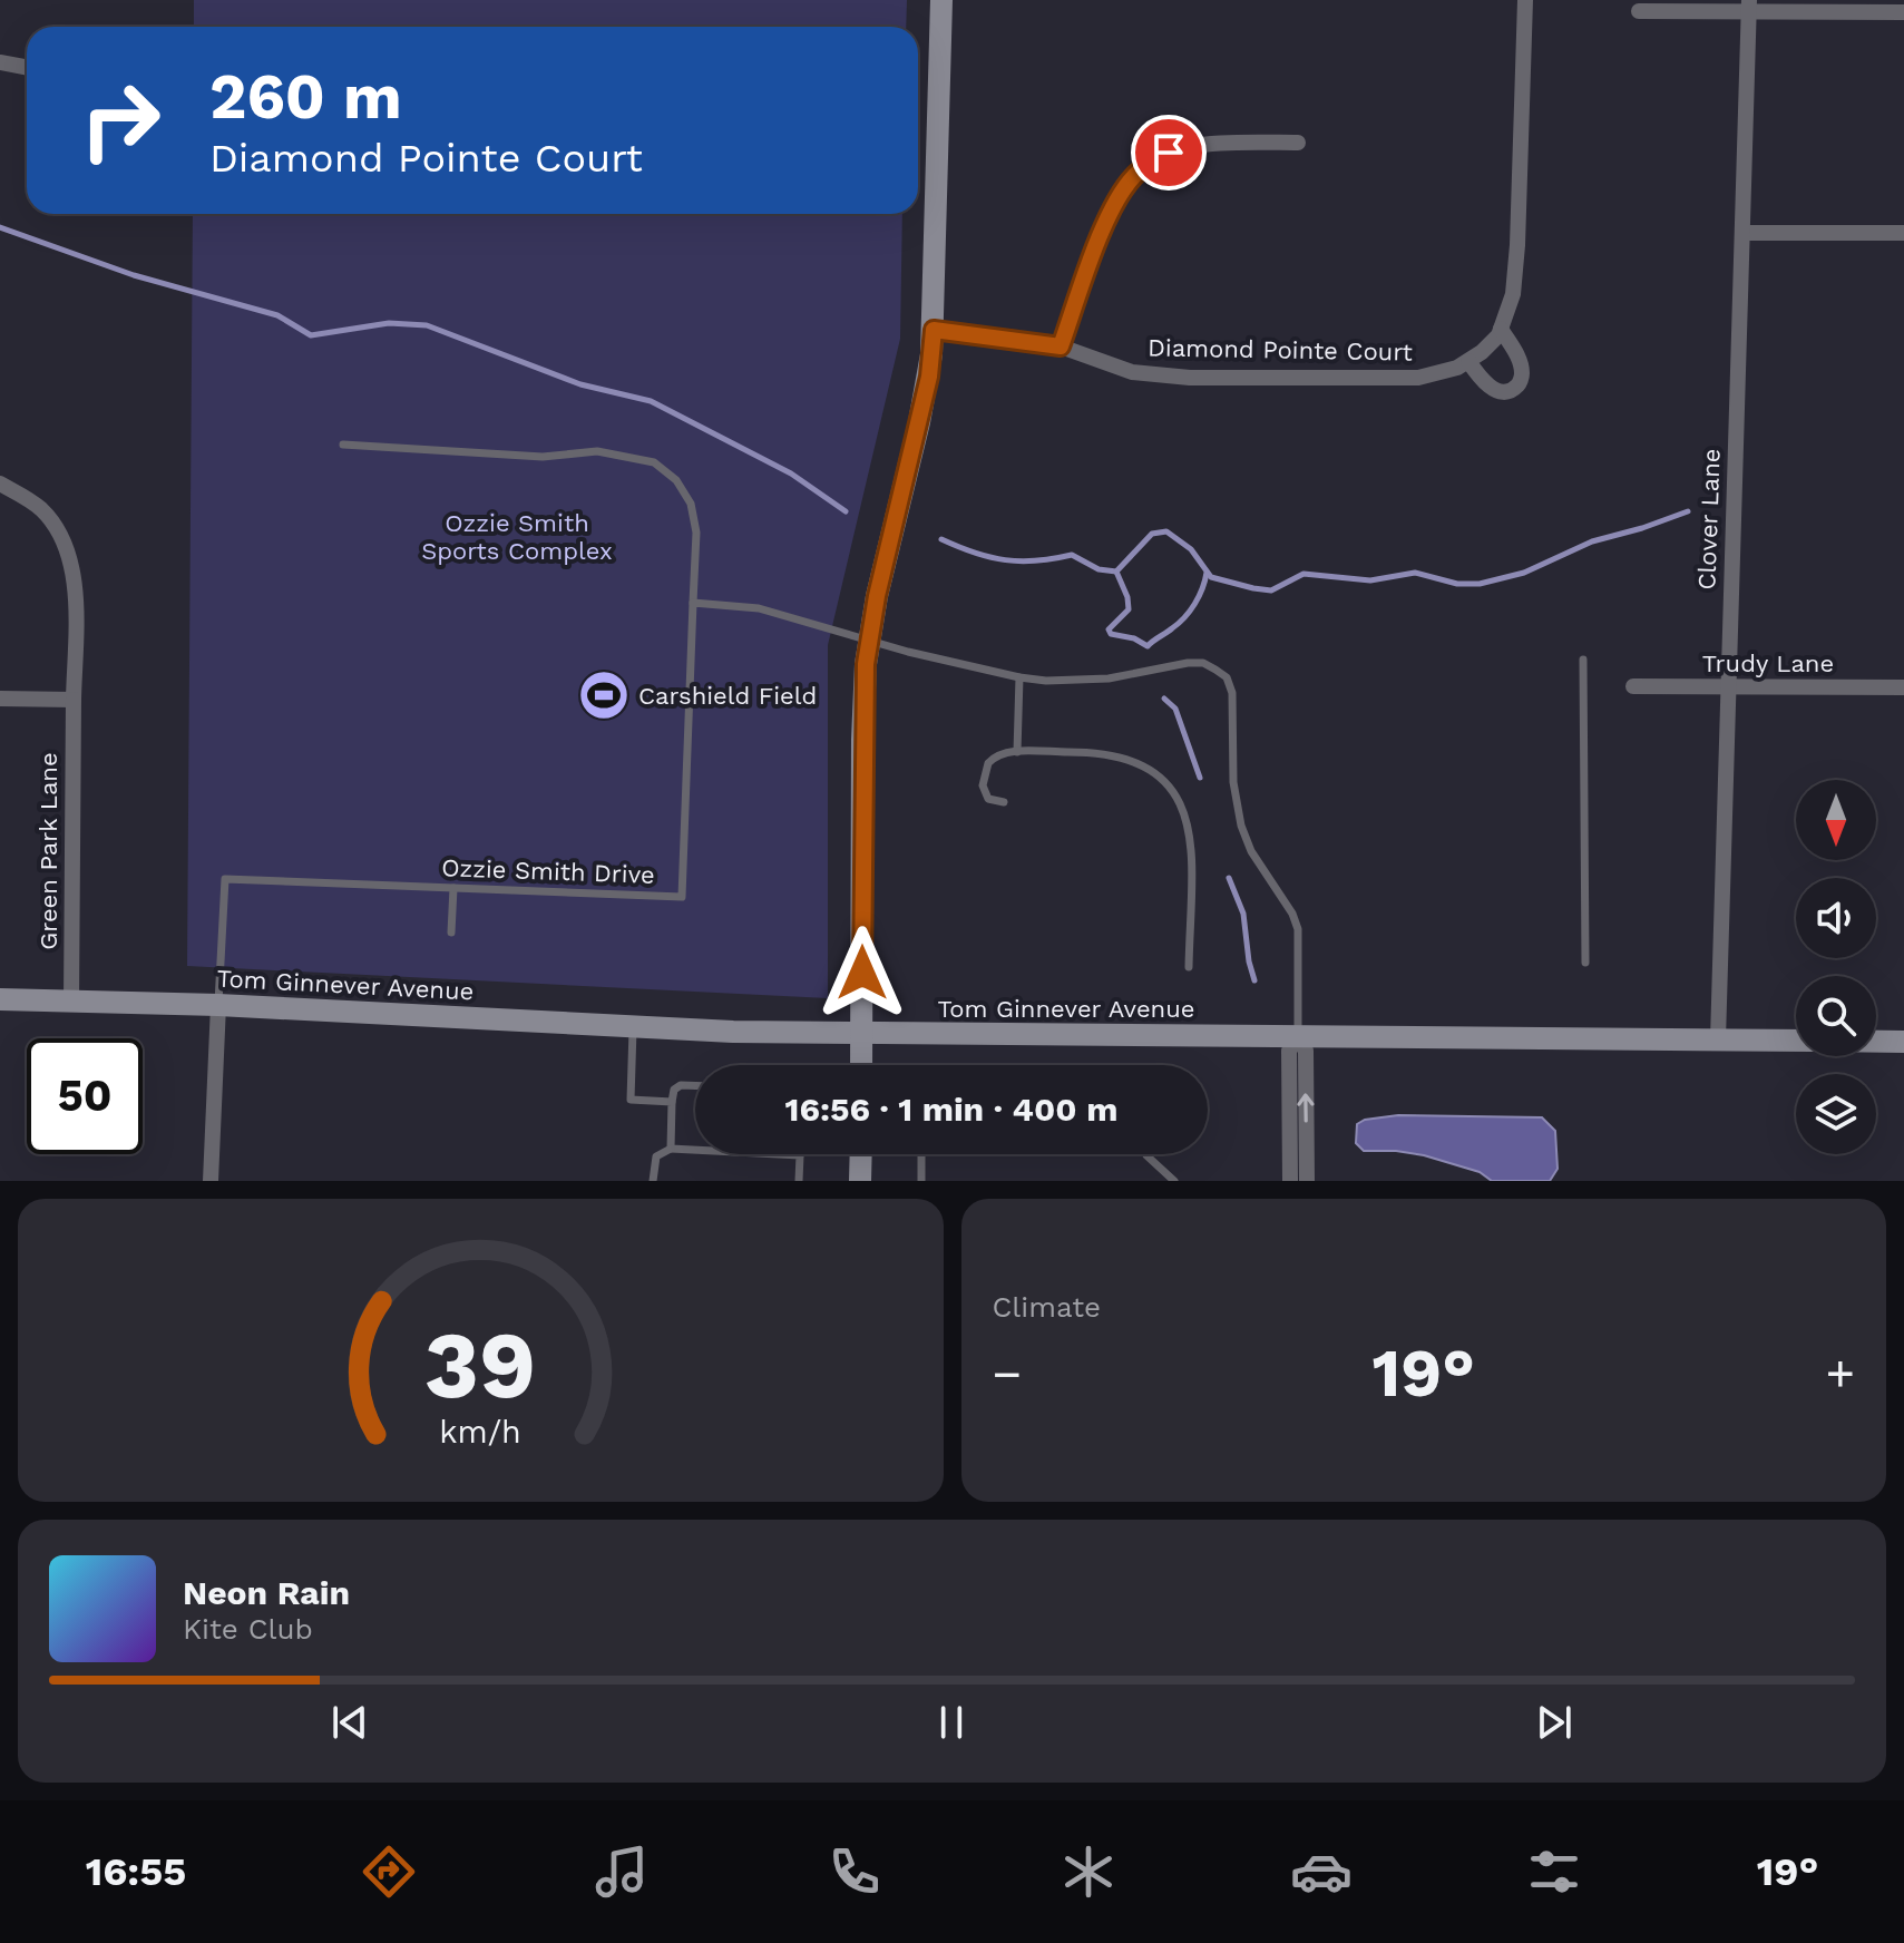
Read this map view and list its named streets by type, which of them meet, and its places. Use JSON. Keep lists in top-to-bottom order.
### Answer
{
  "streets": {
    "main road": ["Tom Ginnever Avenue"],
    "street": [
      "Diamond Pointe Court",
      "Clover Lane",
      "Trudy Lane",
      "Green Park Lane"
    ],
    "lane": ["Ozzie Smith Drive"]
  },
  "crossings": [
    ["Clover Lane", "Trudy Lane"],
    ["Clover Lane", "Tom Ginnever Avenue"],
    ["Green Park Lane", "Tom Ginnever Avenue"],
    ["Ozzie Smith Drive", "Tom Ginnever Avenue"]
  ],
  "parks": ["Ozzie Smith Sports Complex"],
  "places": {
    "sports": ["Carshield Field"]
  },
  "north": "bottom",
  "page": {
    "turn": ["260 m", "Diamond Pointe Court"],
    "limit": "50",
    "trip": "16:56 · 1 min · 400 m",
    "tile": "Climate",
    "heat": ["−", "19°", "+"],
    "song": ["Neon Rain", "Kite Club"],
    "tabs": ["16:55", "19°"],
    "gauge": ["39", "km/h"]
  }
}
